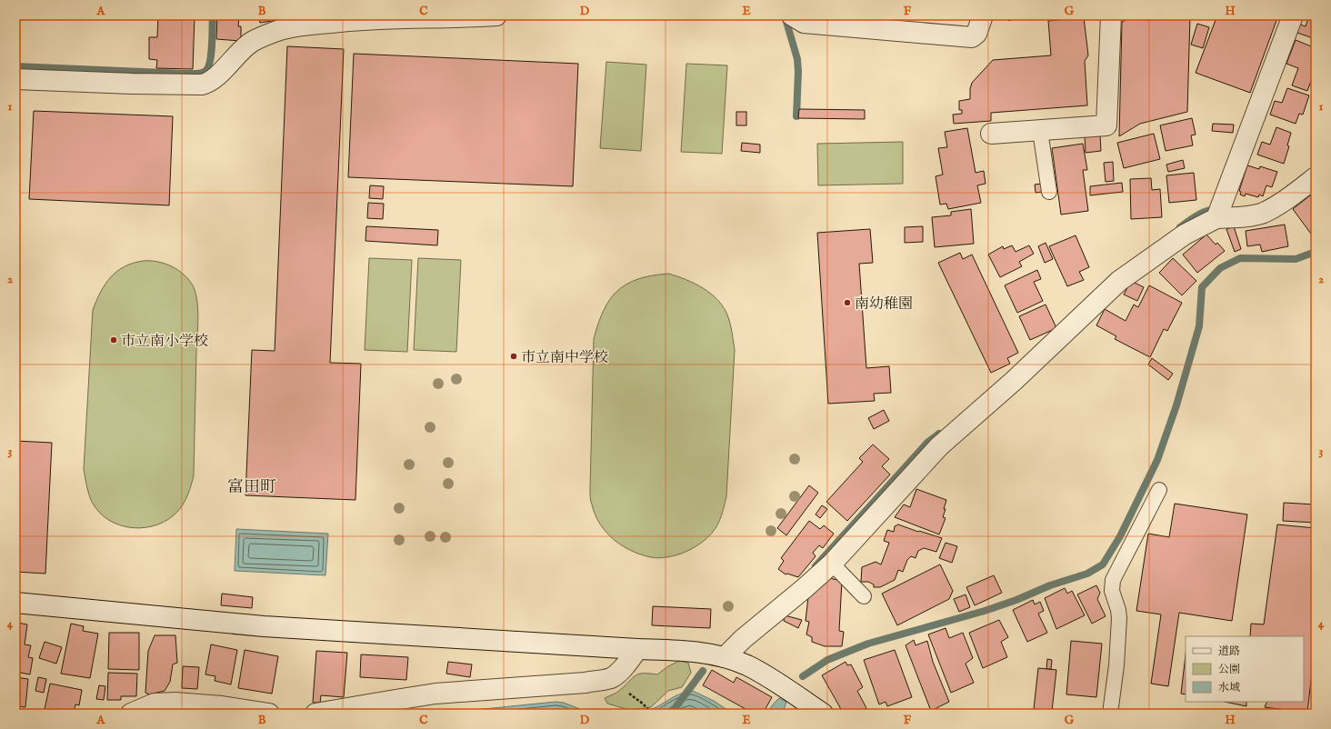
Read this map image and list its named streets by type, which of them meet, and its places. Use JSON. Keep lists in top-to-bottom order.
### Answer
{
  "districts": ["富田町"],
  "places": ["南幼稚園", "市立南小学校", "市立南中学校"],
  "legend": ["道路", "公園", "水域"],
  "grid": {
    "columns": [
      "A",
      "B",
      "C",
      "D",
      "E",
      "F",
      "G",
      "H"
    ],
    "rows": [
      "1",
      "2",
      "3",
      "4"
    ]
  }
}
